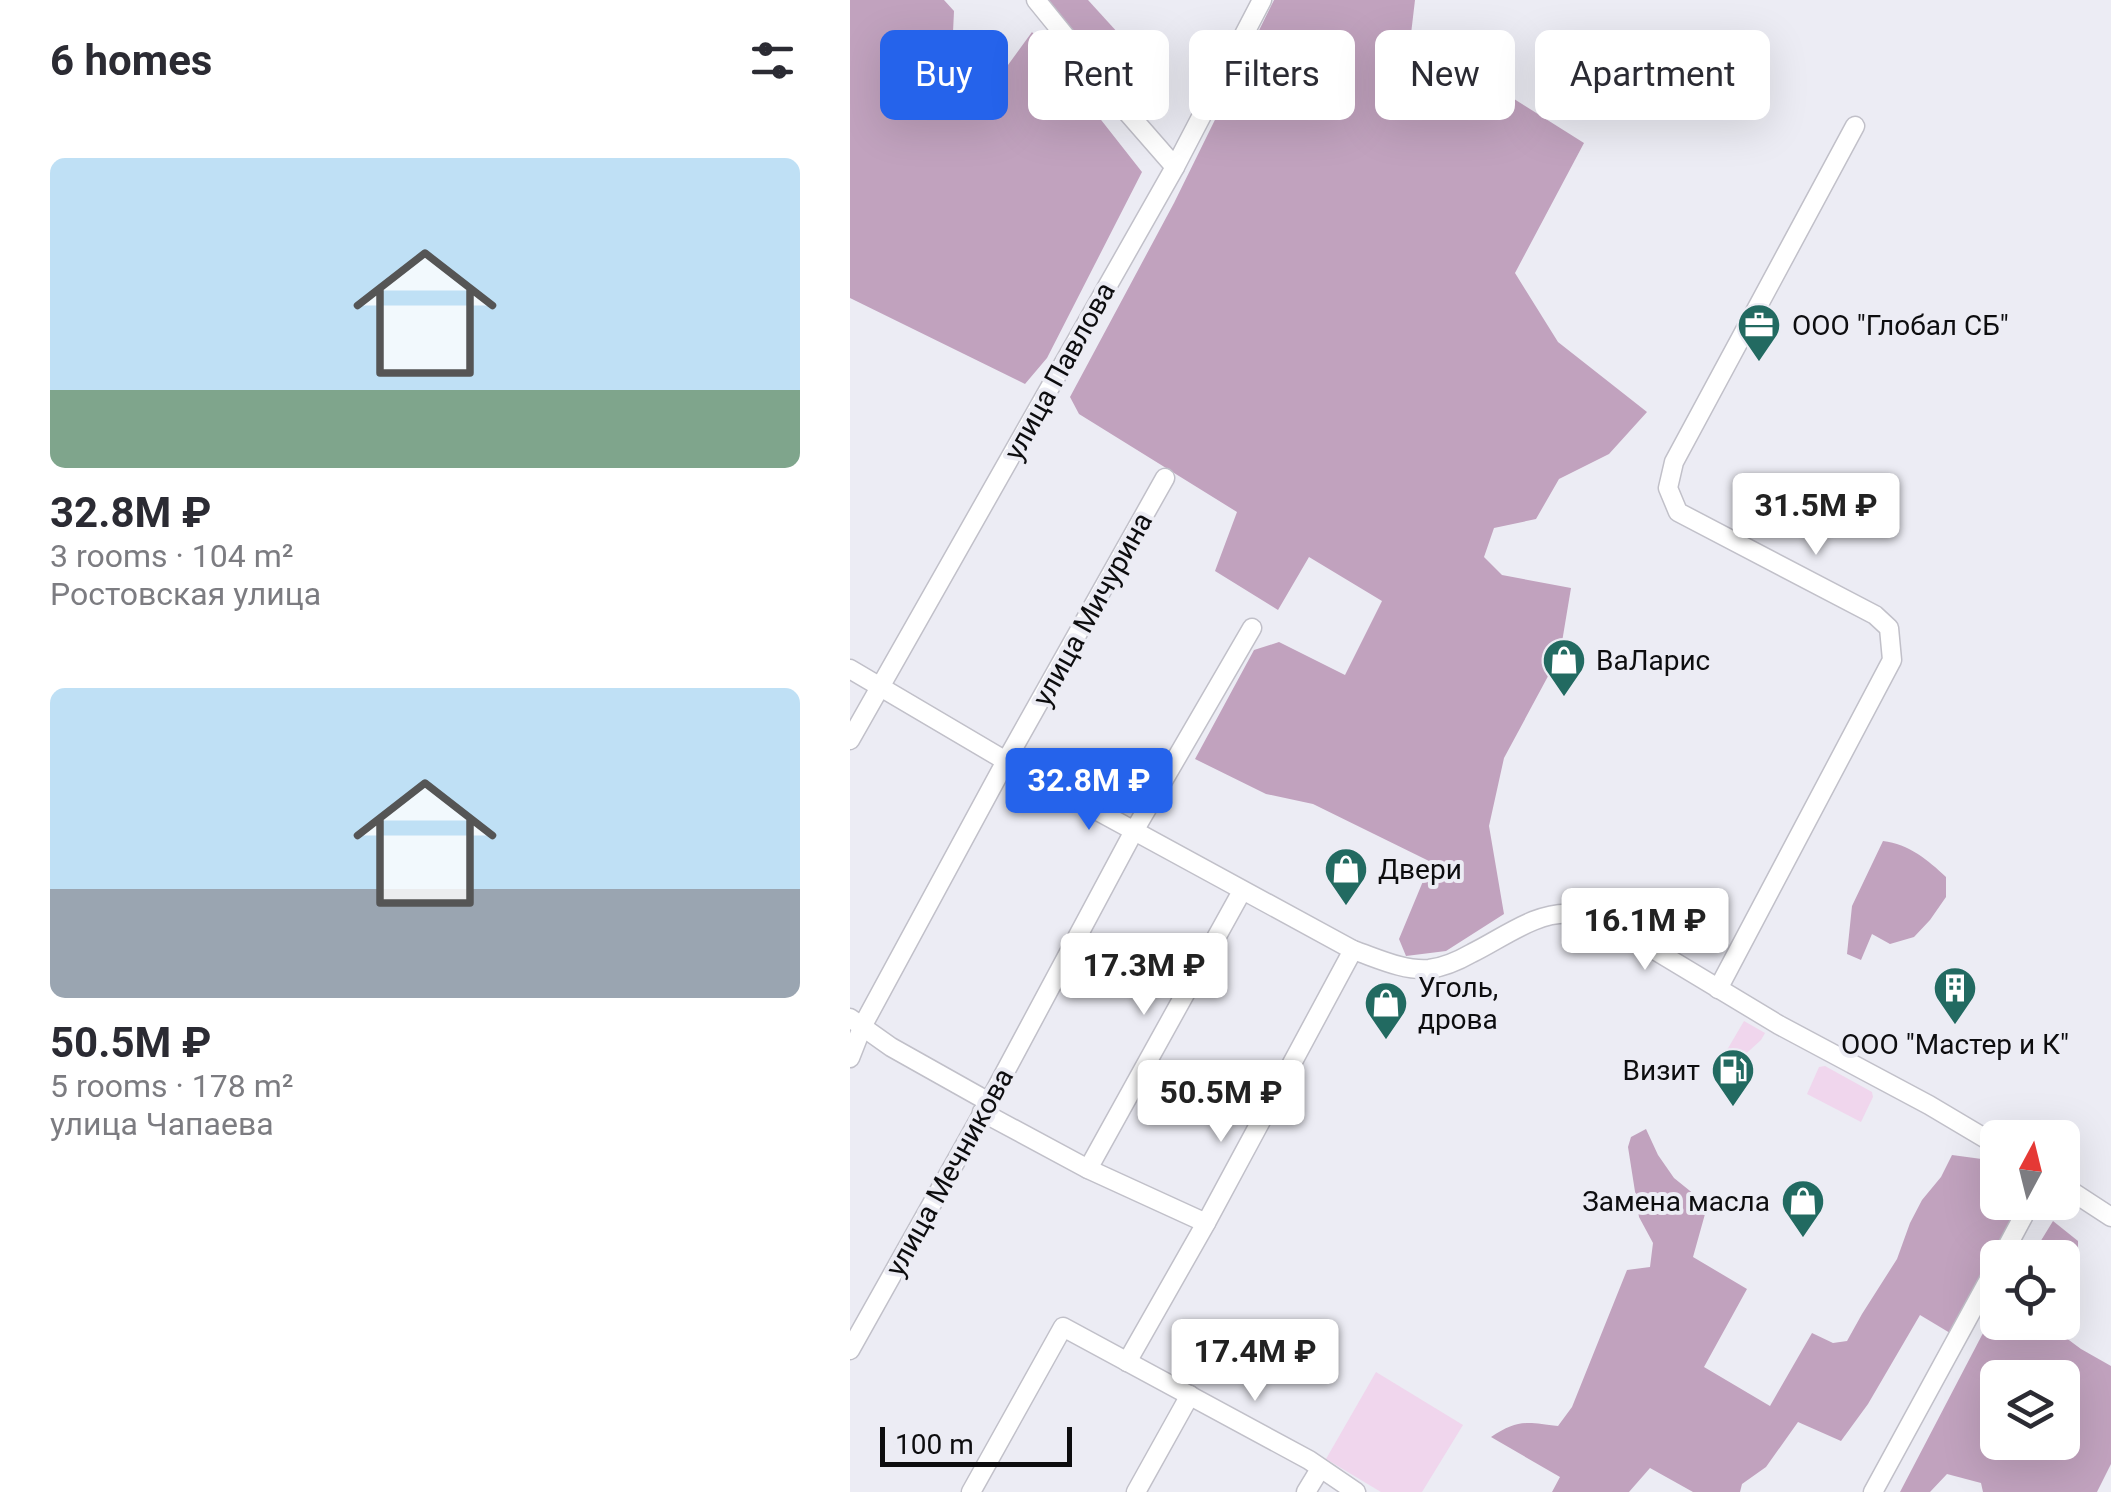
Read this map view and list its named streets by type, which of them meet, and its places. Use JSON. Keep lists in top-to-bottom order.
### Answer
{
  "streets": {
    "street": ["улица Павлова", "улица Мичурина", "улица Мечникова"]
  },
  "places": {
    "office": ["ООО \"Глобал СБ\""],
    "shop": [
      "ВаЛарис",
      "Двери",
      "Уголь, дрова",
      "Замена масла"
    ],
    "building": ["ООО \"Мастер и К\""],
    "fuel station": ["Визит"]
  },
  "scale_bar": "100 m",
  "north": "top",
  "page": {
    "heading": "6 homes",
    "chip": [
      "Buy",
      "Rent",
      "Filters",
      "New",
      "Apartment"
    ],
    "list": [
      {
        "name": "32.8M ₽",
        "note": "3 rooms · 104 m² · Ростовская улица"
      },
      {
        "name": "50.5M ₽",
        "note": "5 rooms · 178 m² · улица Чапаева"
      }
    ],
    "price": [
      "31.5M ₽",
      "32.8M ₽",
      "16.1M ₽",
      "17.3M ₽",
      "50.5M ₽",
      "17.4M ₽"
    ],
    "scale": "100 m"
  }
}
